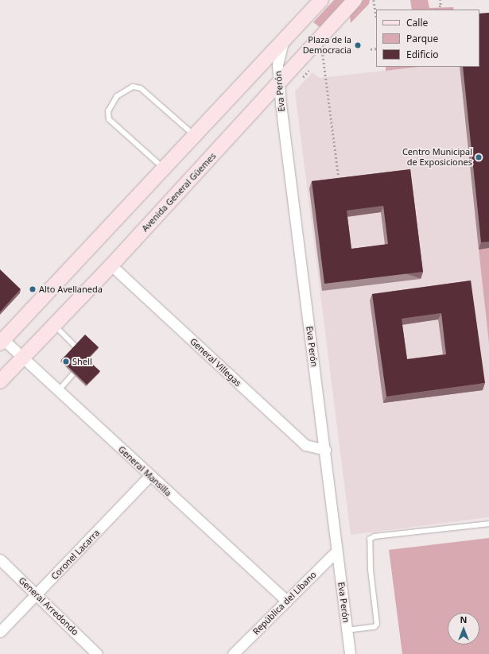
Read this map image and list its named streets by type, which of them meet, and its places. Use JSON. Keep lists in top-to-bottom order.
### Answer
{
  "streets": {
    "main road": ["Avenida General Güemes"],
    "street": [
      "Eva Perón",
      "General Villegas",
      "General Mansilla",
      "Coronel Lacarra",
      "República del Líbano",
      "General Arredondo"
    ]
  },
  "crossings": [
    ["Eva Perón", "Avenida General Güemes"],
    ["Eva Perón", "General Villegas"],
    ["Eva Perón", "República del Líbano"],
    ["Avenida General Güemes", "General Villegas"],
    ["Avenida General Güemes", "General Mansilla"],
    ["General Mansilla", "Coronel Lacarra"],
    ["General Mansilla", "República del Líbano"],
    ["Coronel Lacarra", "General Arredondo"]
  ],
  "places": [
    "Plaza de la Democracia",
    "Centro Municipal de Exposiciones",
    "Alto Avellaneda",
    "Shell"
  ],
  "legend": ["Calle", "Parque", "Edificio"],
  "north": "top"
}
